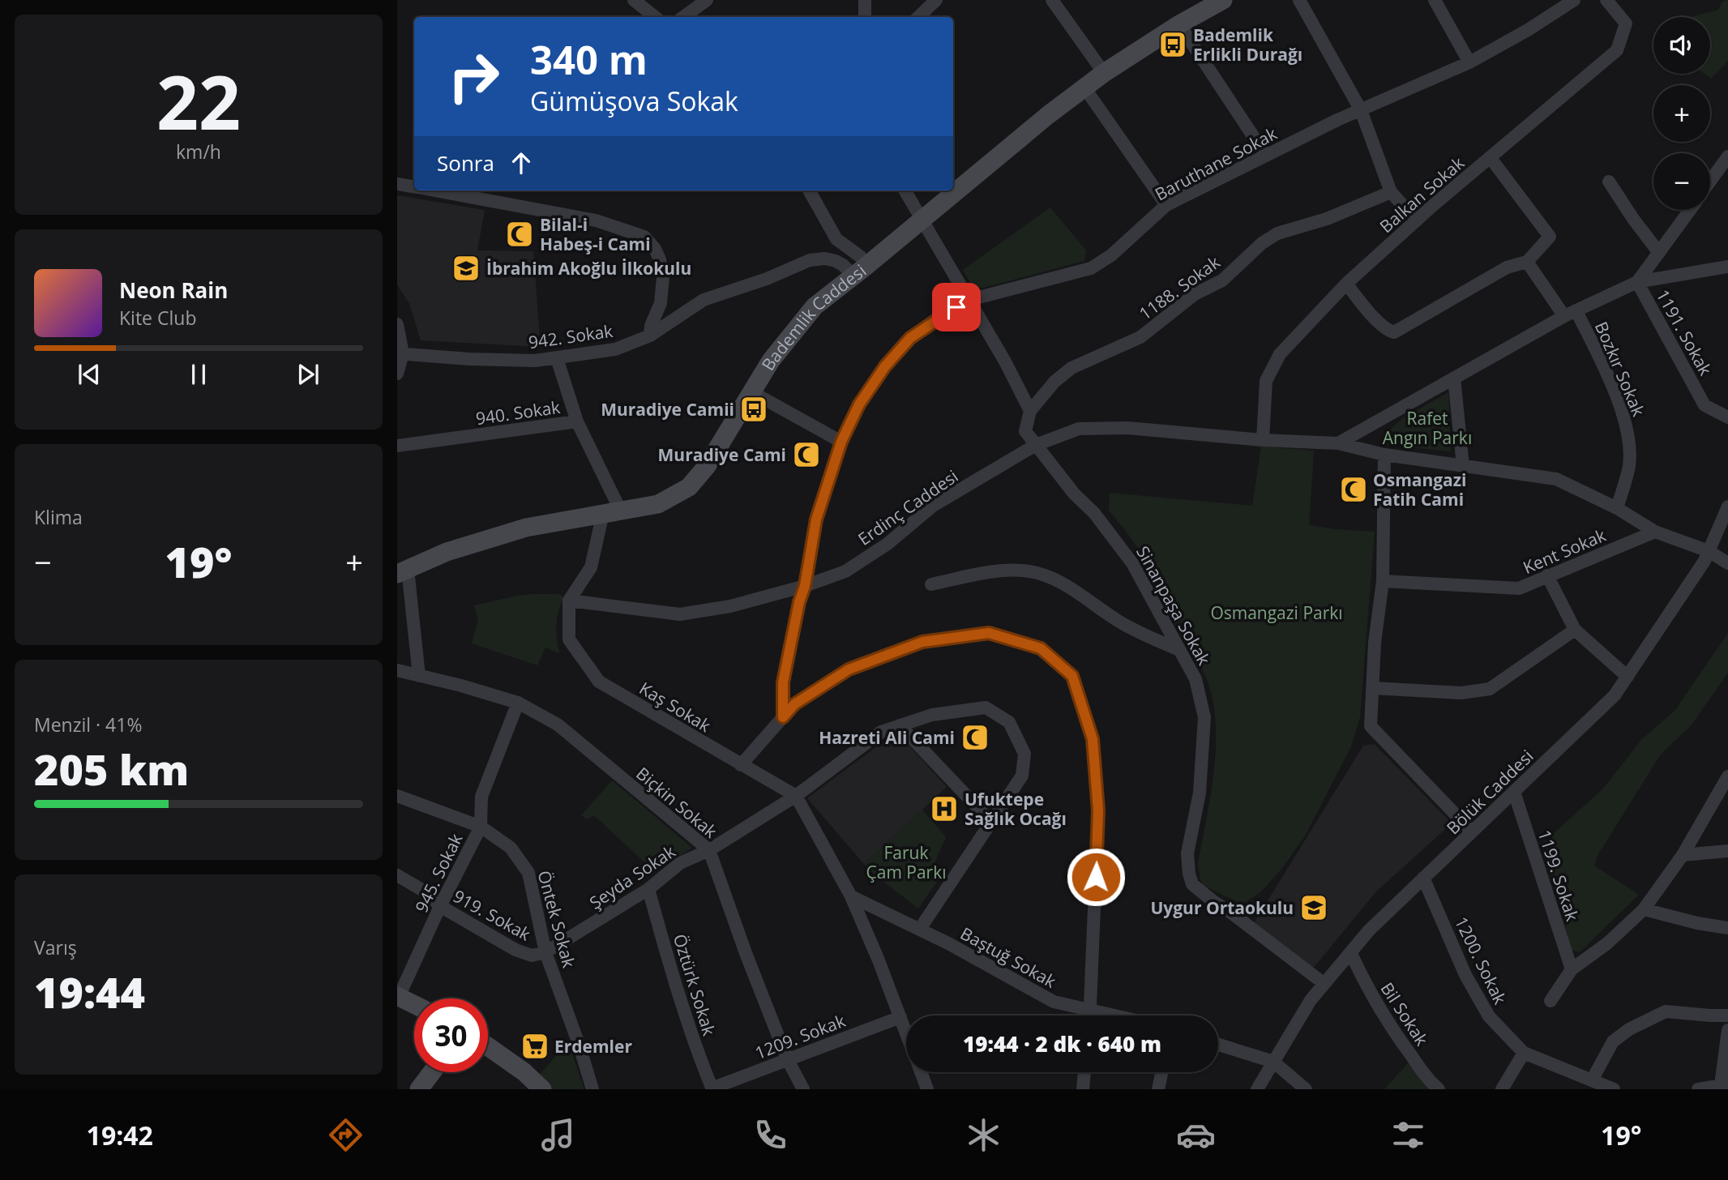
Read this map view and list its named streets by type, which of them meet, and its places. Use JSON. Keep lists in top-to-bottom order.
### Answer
{
  "streets": {
    "street": [
      "Baruthane Sokak",
      "Balkan Sokak",
      "1188. Sokak",
      "Bademlik Caddesi",
      "1191. Sokak",
      "942. Sokak",
      "Bozkır Sokak",
      "940. Sokak",
      "Erdinç Caddesi",
      "Kent Sokak",
      "Sinanpaşa Sokak",
      "Kaş Sokak",
      "Bölük Caddesi",
      "Biçkin Sokak",
      "945. Sokak",
      "1199. Sokak",
      "Şeyda Sokak",
      "919. Sokak",
      "Öntek Sokak",
      "Baştuğ Sokak",
      "1200. Sokak",
      "Öztürk Sokak",
      "Bil Sokak",
      "1209. Sokak"
    ]
  },
  "crossings": [
    ["Baruthane Sokak", "Erdinç Caddesi"],
    ["Balkan Sokak", "Erdinç Caddesi"],
    ["Bademlik Caddesi", "942. Sokak"],
    ["942. Sokak", "940. Sokak"],
    ["Bozkır Sokak", "Erdinç Caddesi"],
    ["Erdinç Caddesi", "Kent Sokak"],
    ["Erdinç Caddesi", "Sinanpaşa Sokak"],
    ["Erdinç Caddesi", "Kaş Sokak"],
    ["Erdinç Caddesi", "Bölük Caddesi"],
    ["Sinanpaşa Sokak", "Bölük Caddesi"],
    ["Kaş Sokak", "Şeyda Sokak"],
    ["Bölük Caddesi", "1199. Sokak"],
    ["Bölük Caddesi", "1200. Sokak"],
    ["Bölük Caddesi", "Bil Sokak"],
    ["Biçkin Sokak", "Şeyda Sokak"],
    ["Biçkin Sokak", "1209. Sokak"],
    ["945. Sokak", "919. Sokak"],
    ["945. Sokak", "Öntek Sokak"],
    ["Şeyda Sokak", "919. Sokak"],
    ["Şeyda Sokak", "Öntek Sokak"],
    ["Şeyda Sokak", "Baştuğ Sokak"],
    ["Şeyda Sokak", "Öztürk Sokak"],
    ["919. Sokak", "Öntek Sokak"],
    ["Öztürk Sokak", "1209. Sokak"]
  ],
  "parks": ["Rafet Angın Parkı", "Osmangazi Parkı", "Faruk Çam Parkı"],
  "places": {
    "bus stop": ["Bademlik Erlikli Durağı", "Muradiye Camii"],
    "mosque": [
      "Bilal-i Habeş-i Cami",
      "Muradiye Cami",
      "Osmangazi Fatih Cami",
      "Hazreti Ali Cami"
    ],
    "school or university": ["İbrahim Akoğlu İlkokulu", "Uygur Ortaokulu"],
    "hospital": ["Ufuktepe Sağlık Ocağı"],
    "supermarket": ["Erdemler"]
  },
  "page": {
    "tile": [
      ["22", "km/h"],
      "Klima",
      ["Menzil · 41%", "205 km"],
      ["Varış", "19:44"]
    ],
    "map_buttons": ["+", "−"],
    "turn": ["340 m", "Gümüşova Sokak"],
    "then": "Sonra",
    "song": ["Neon Rain", "Kite Club"],
    "heat": ["−", "19°", "+"],
    "limit": "30",
    "trip": "19:44 · 2 dk · 640 m",
    "tabs": ["19:42", "19°"]
  }
}
